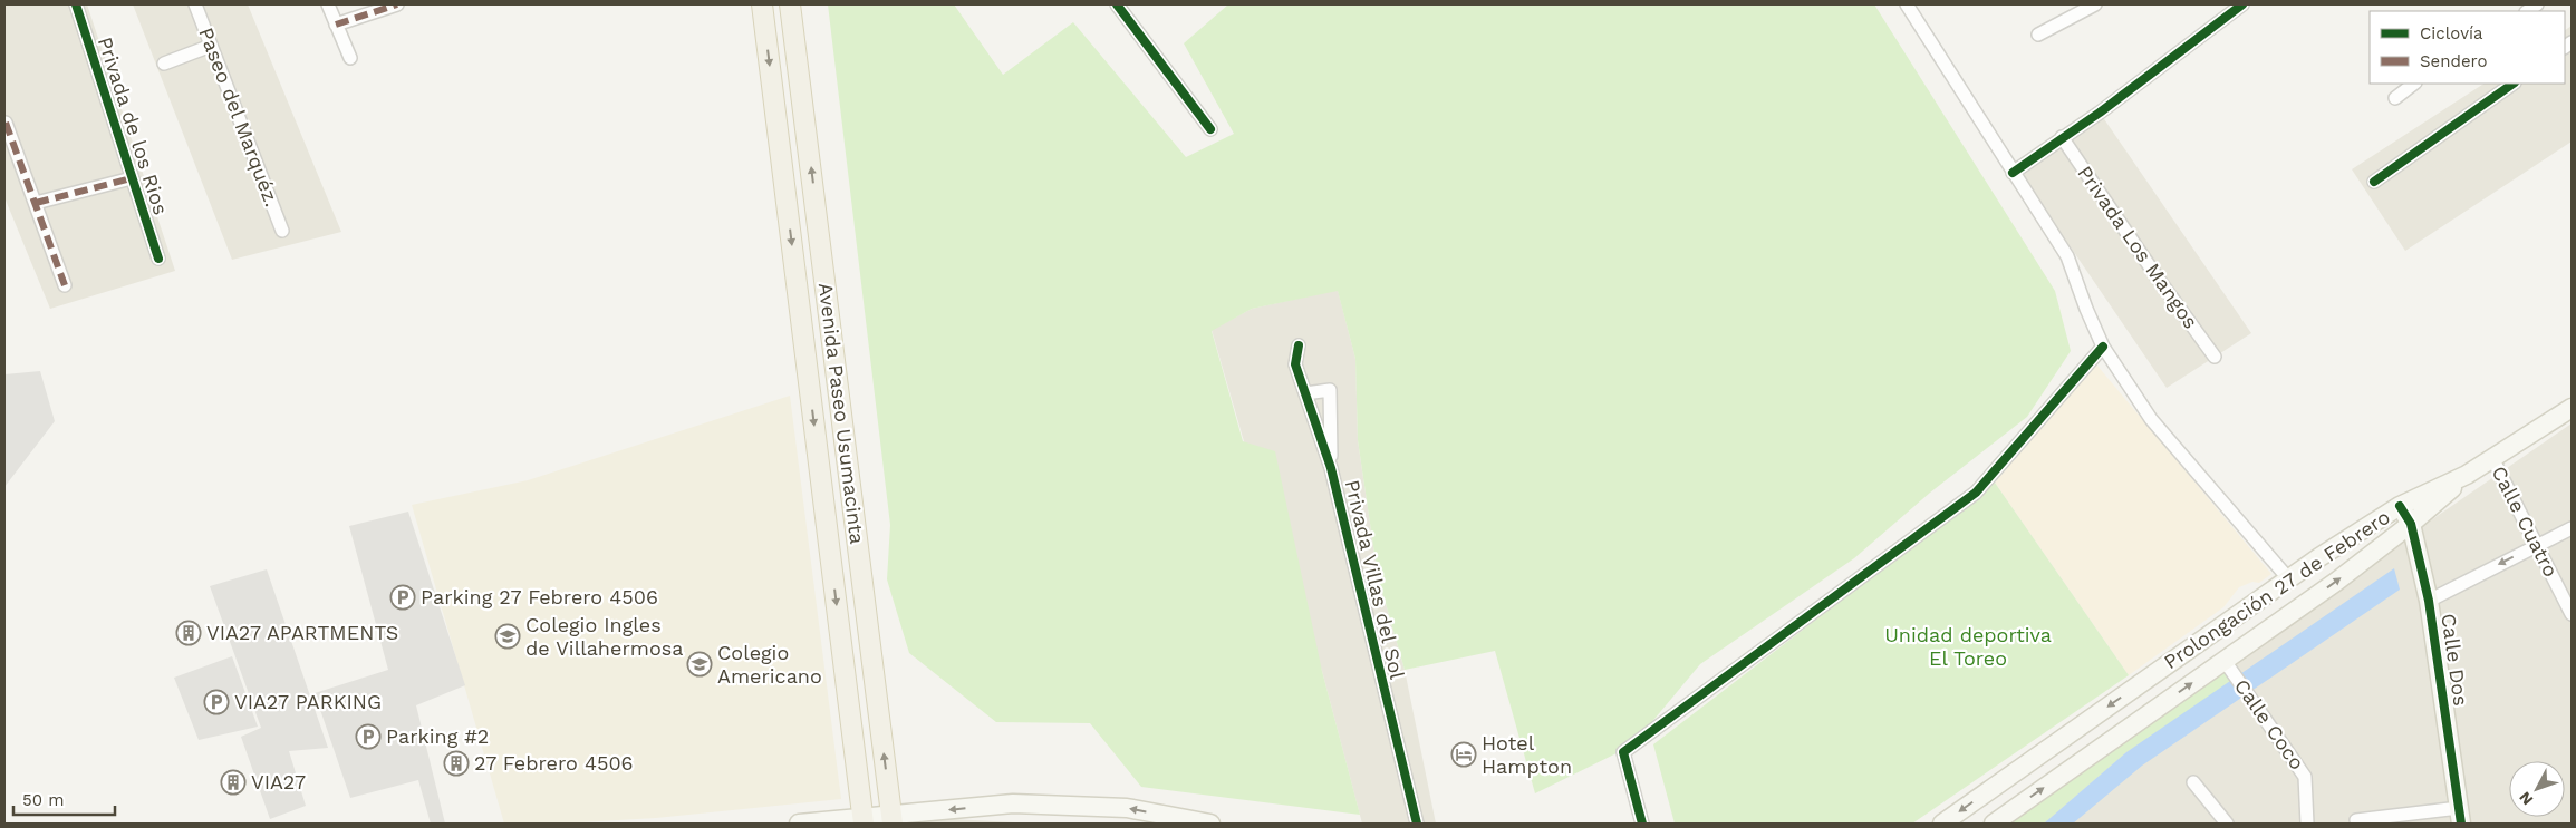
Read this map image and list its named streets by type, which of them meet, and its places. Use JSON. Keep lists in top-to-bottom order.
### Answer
{
  "streets": {
    "main road": ["Avenida Paseo Usumacinta", "Prolongación 27 de Febrero", "Calle Dos"],
    "street": [
      "Paseo del Marquéz.",
      "Privada de los Rios",
      "Privada Los Mangos",
      "Calle Cuatro",
      "Privada Villas del Sol",
      "Calle Coco"
    ]
  },
  "crossings": [
    ["Prolongación 27 de Febrero", "Calle Dos"],
    ["Prolongación 27 de Febrero", "Calle Coco"]
  ],
  "parks": ["Unidad deportiva El Toreo"],
  "places": {
    "parking": ["Parking 27 Febrero 4506", "VIA27 PARKING", "Parking #2"],
    "building": ["VIA27 APARTMENTS", "27 Febrero 4506", "VIA27"],
    "school or university": ["Colegio Ingles de Villahermosa", "Colegio Americano"],
    "hotel": ["Hotel Hampton"]
  },
  "legend": ["Ciclovía", "Sendero"],
  "scale_bar": "50 m",
  "north": "bottom left"
}
